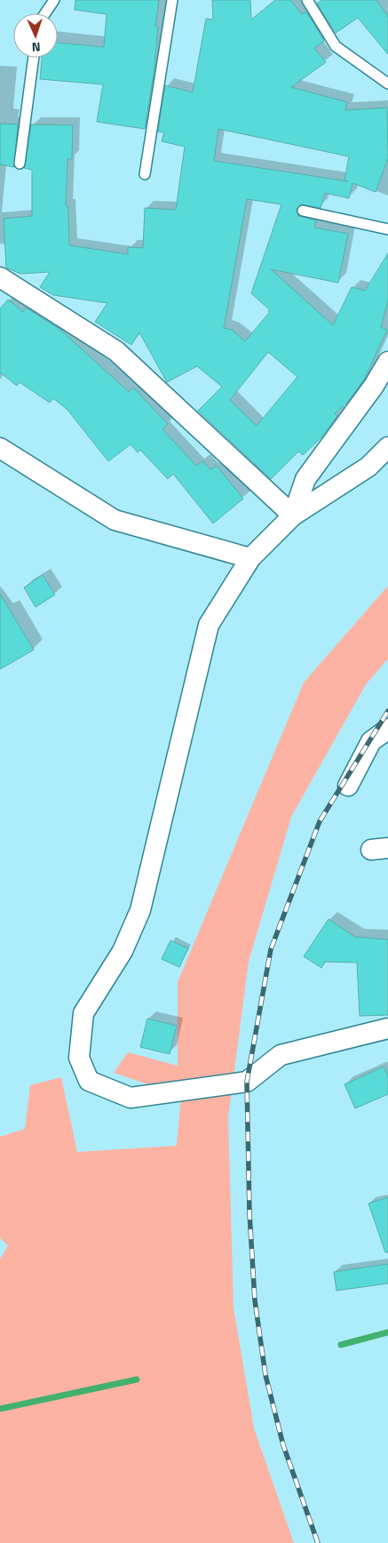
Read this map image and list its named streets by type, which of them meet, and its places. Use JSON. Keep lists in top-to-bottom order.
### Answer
{
  "north": "bottom"
}
